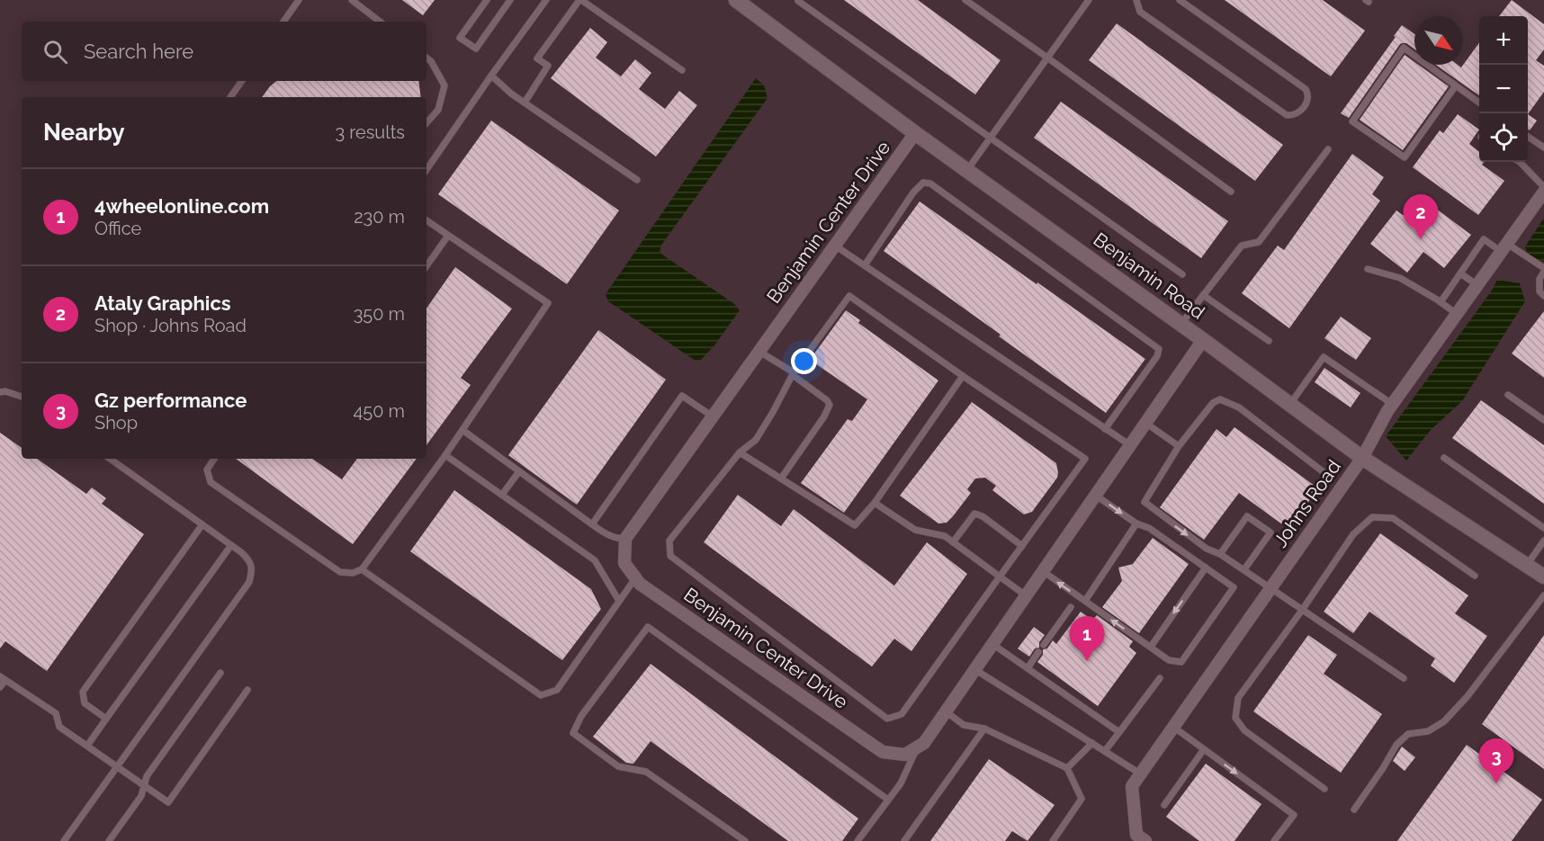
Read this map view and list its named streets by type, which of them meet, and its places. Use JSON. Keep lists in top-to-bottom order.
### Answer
{
  "streets": {
    "street": ["Benjamin Center Drive", "Benjamin Road", "Johns Road"]
  },
  "crossings": [
    ["Benjamin Center Drive", "Benjamin Road"],
    ["Benjamin Road", "Johns Road"]
  ],
  "north": "bottom right",
  "page": {
    "map_buttons": ["+", "−"],
    "search": "Search here",
    "heading": ["Nearby", "3 results"],
    "list": [
      {
        "mark": "1",
        "name": "4wheelonline.com",
        "note": "Office",
        "value": "230 m"
      },
      {
        "mark": "2",
        "name": "Ataly Graphics",
        "note": "Shop · Johns Road",
        "value": "350 m"
      },
      {
        "mark": "3",
        "name": "Gz performance",
        "note": "Shop",
        "value": "450 m"
      }
    ],
    "pins": ["2", "1", "3"]
  }
}
